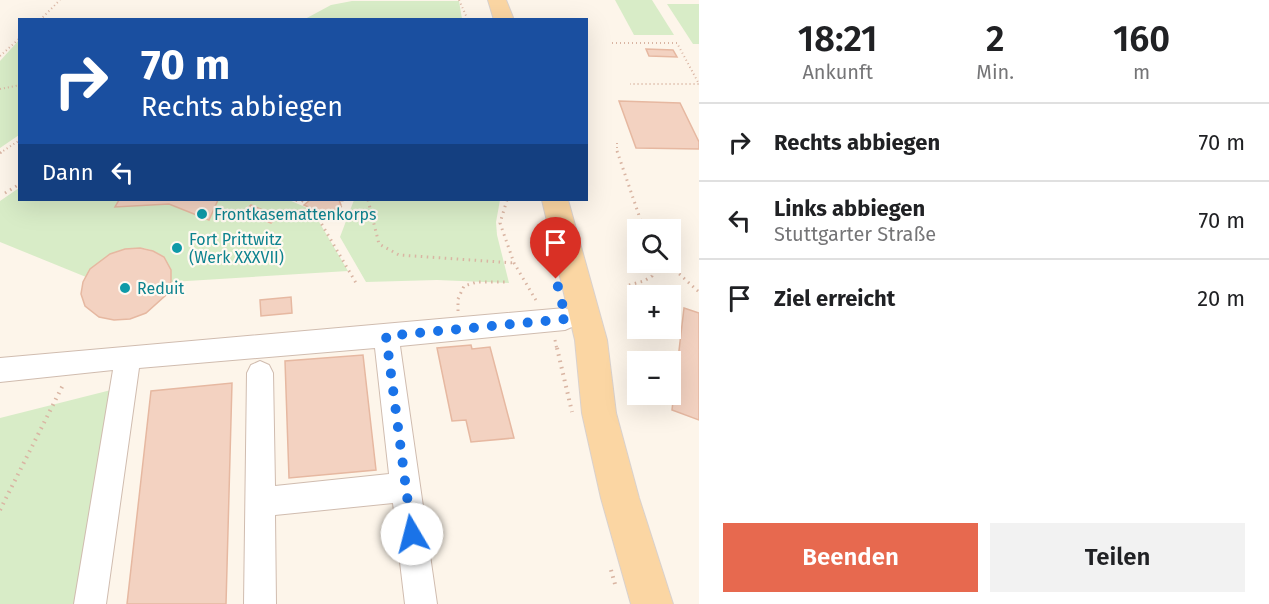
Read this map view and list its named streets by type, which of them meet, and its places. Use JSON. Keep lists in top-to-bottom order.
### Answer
{
  "places": ["Frontkasemattenkorps", "Fort Prittwitz (Werk XXXVII)", "Reduit"],
  "page": {
    "eta": [
      "18:21",
      "Ankunft",
      "2",
      "Min.",
      "160",
      "m"
    ],
    "turn": ["70 m", "Rechts abbiegen"],
    "list": [
      {
        "name": "Rechts abbiegen",
        "value": "70 m"
      },
      {
        "name": "Links abbiegen",
        "note": "Stuttgarter Straße",
        "value": "70 m"
      },
      {
        "name": "Ziel erreicht",
        "value": "20 m"
      }
    ],
    "then": "Dann",
    "map_buttons": ["+", "−"],
    "buttons": ["Beenden", "Teilen"]
  }
}
